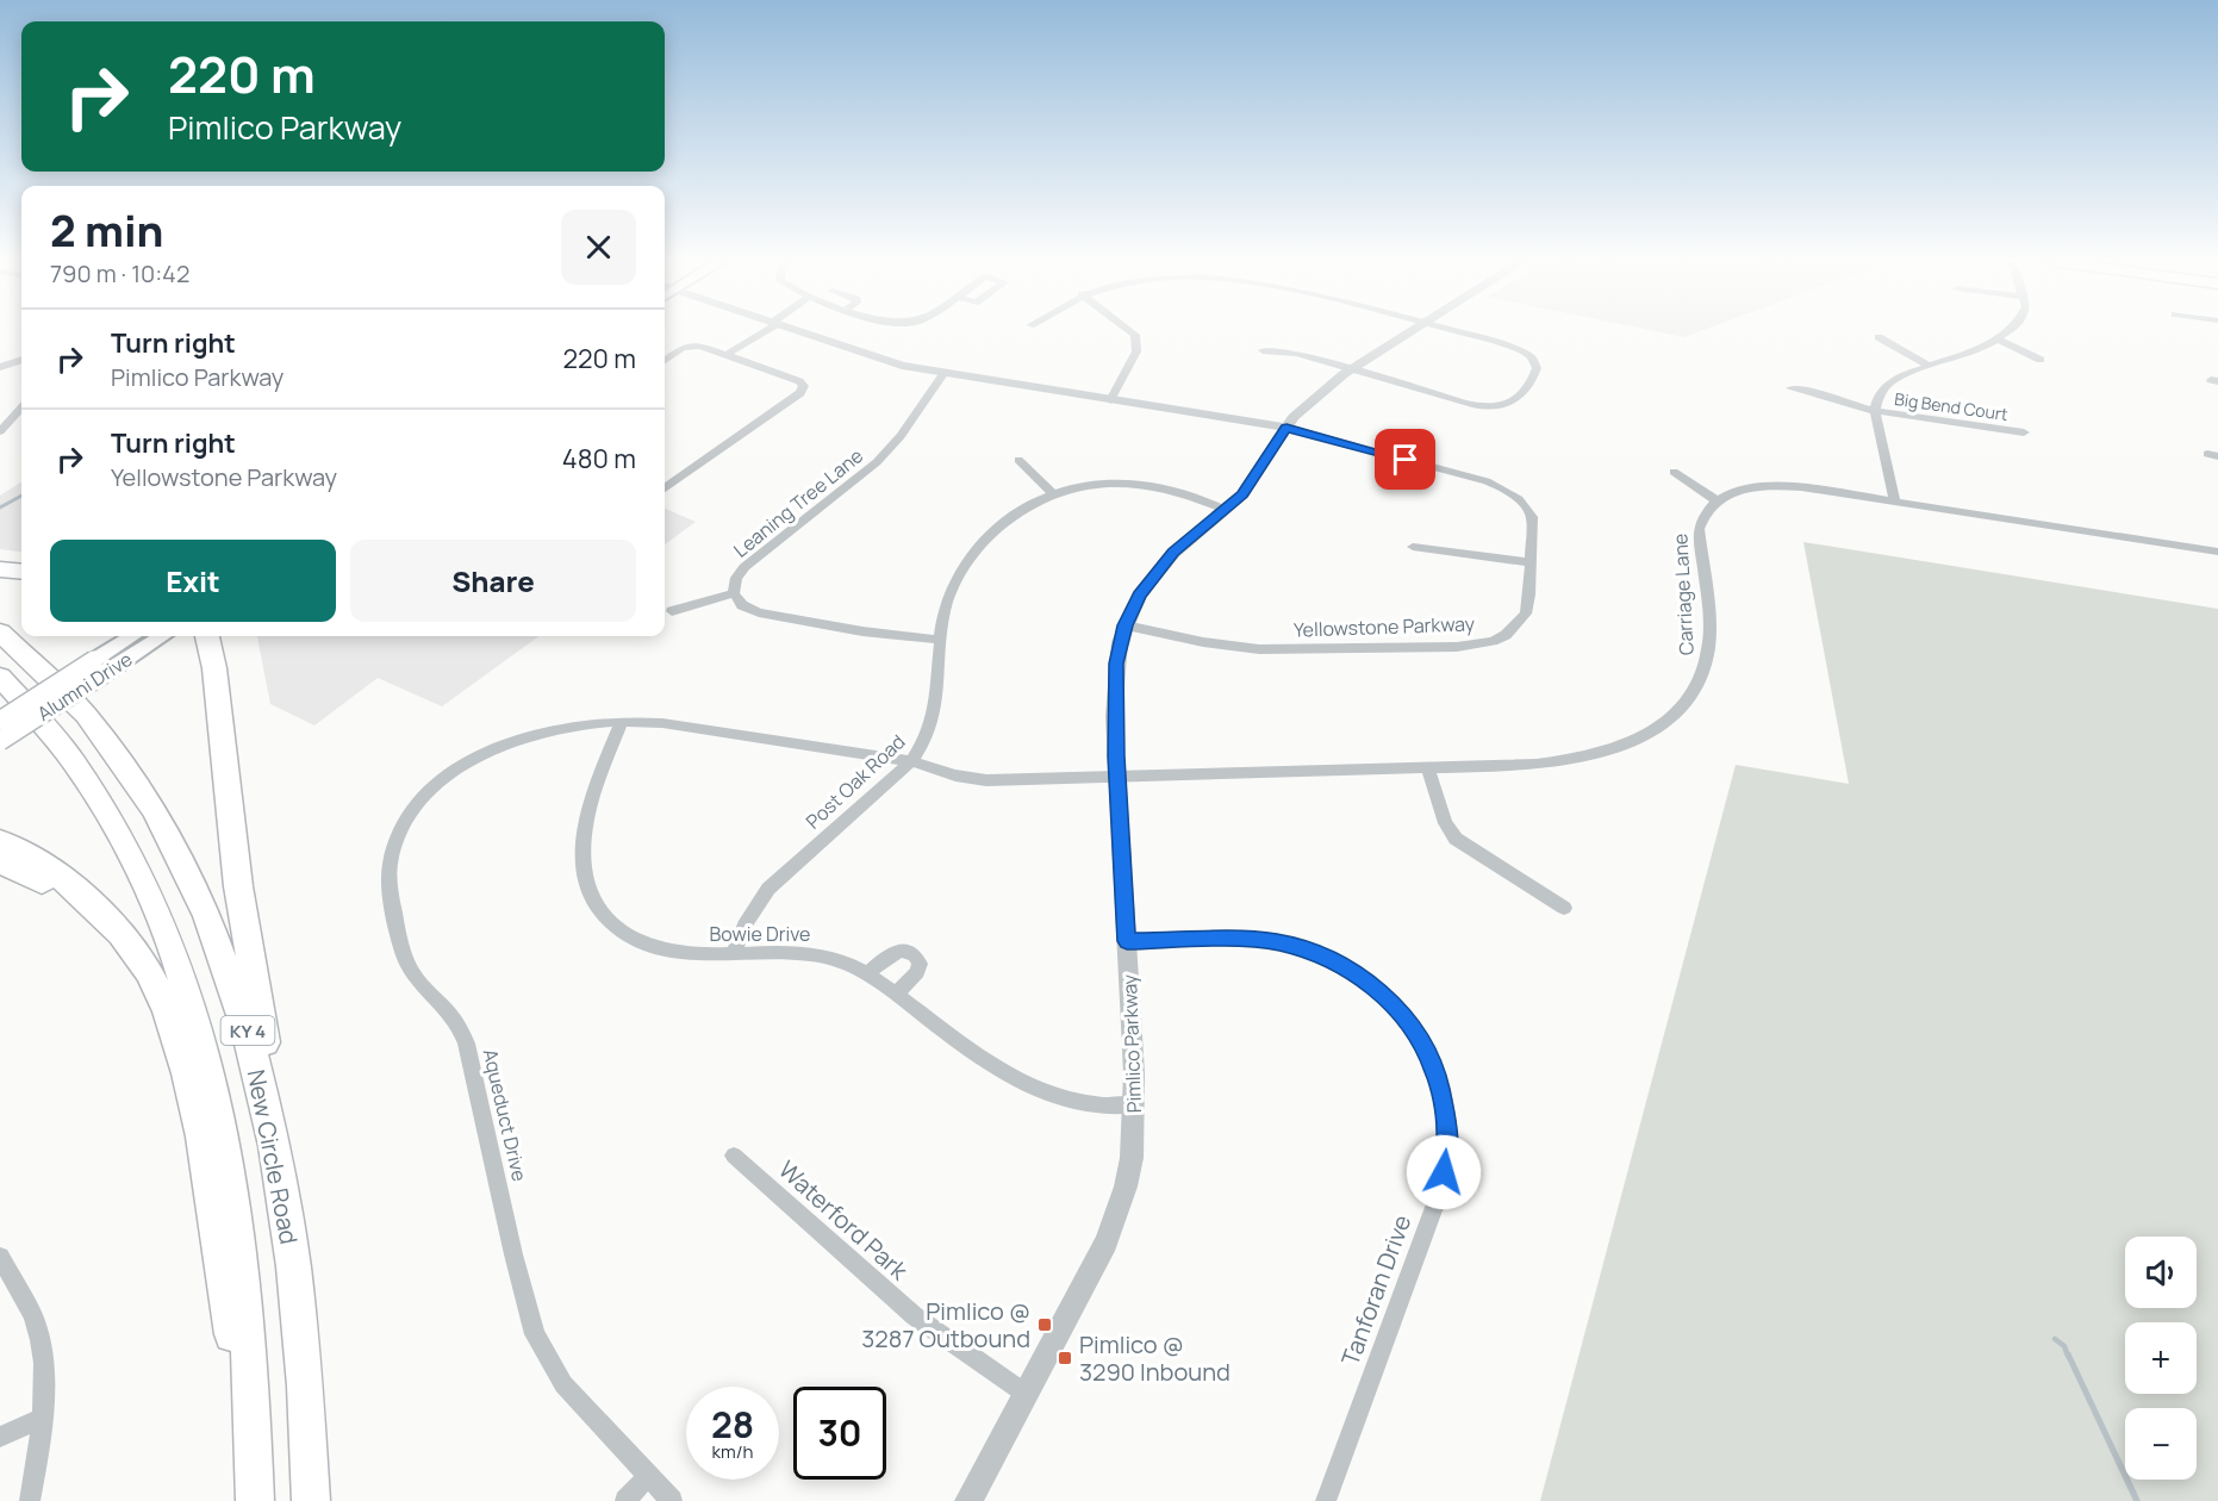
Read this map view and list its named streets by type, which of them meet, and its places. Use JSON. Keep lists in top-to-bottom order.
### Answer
{
  "streets": {
    "highway": ["KY 4", "New Circle Road"],
    "main road": ["Alumni Drive"],
    "street": [
      "Big Bend Court",
      "Leaning Tree Lane",
      "Carriage Lane",
      "Yellowstone Parkway",
      "Post Oak Road",
      "Bowie Drive",
      "Pimlico Parkway",
      "Aqueduct Drive",
      "Waterford Park",
      "Tanforan Drive"
    ]
  },
  "crossings": [
    ["Leaning Tree Lane", "Yellowstone Parkway"],
    ["Carriage Lane", "Post Oak Road"],
    ["Carriage Lane", "Pimlico Parkway"],
    ["Carriage Lane", "Aqueduct Drive"],
    ["Yellowstone Parkway", "Pimlico Parkway"],
    ["Post Oak Road", "Bowie Drive"],
    ["Post Oak Road", "Pimlico Parkway"],
    ["Post Oak Road", "Aqueduct Drive"],
    ["Bowie Drive", "Pimlico Parkway"],
    ["Bowie Drive", "Aqueduct Drive"],
    ["Pimlico Parkway", "Waterford Park"],
    ["Pimlico Parkway", "Tanforan Drive"]
  ],
  "places": {
    "transit": ["Pimlico @ 3287 Outbound", "Pimlico @ 3290 Inbound"]
  },
  "page": {
    "turn": ["220 m", "Pimlico Parkway"],
    "heading": ["2 min", "790 m · 10:42"],
    "list": [
      {
        "name": "Turn right",
        "note": "Pimlico Parkway",
        "value": "220 m"
      },
      {
        "name": "Turn right",
        "note": "Yellowstone Parkway",
        "value": "480 m"
      }
    ],
    "buttons": ["Exit", "Share"],
    "map_buttons": ["+", "−"],
    "speed": "28 km/h",
    "limit": "30"
  }
}
